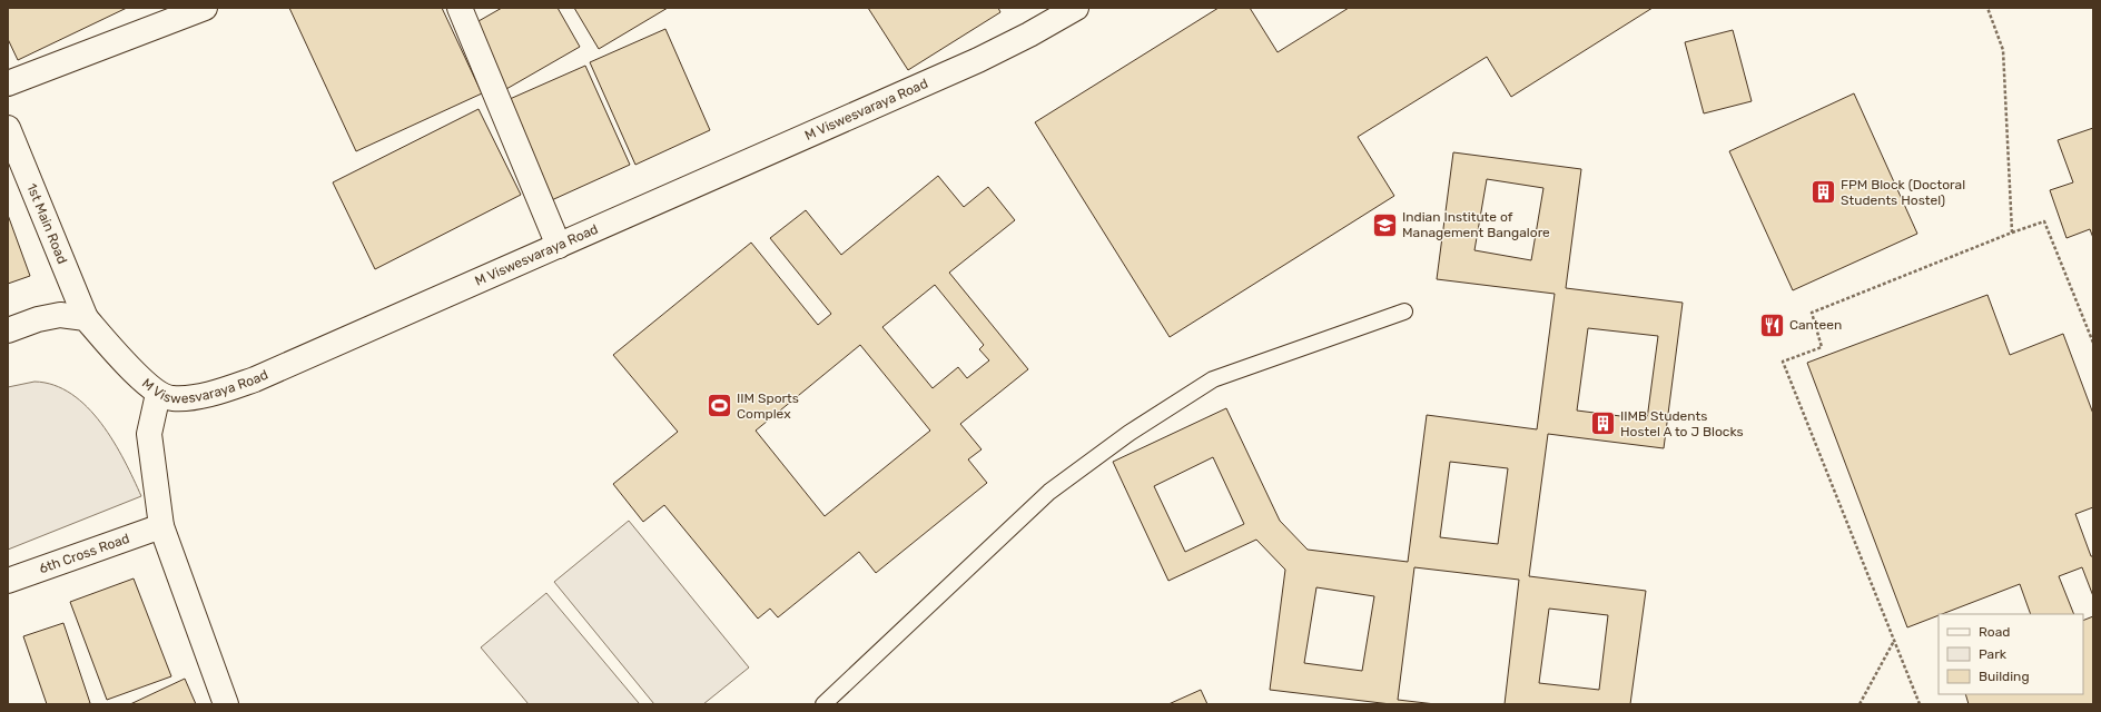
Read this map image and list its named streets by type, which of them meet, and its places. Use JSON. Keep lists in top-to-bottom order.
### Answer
{
  "streets": {
    "street": ["M Viswesvaraya Road", "1st Main Road", "6th Cross Road"]
  },
  "crossings": [
    ["M Viswesvaraya Road", "1st Main Road"]
  ],
  "places": {
    "building": ["FPM Block (Doctoral Students Hostel)", "IIMB Students Hostel A to J Blocks"],
    "school or university": ["Indian Institute of Management Bangalore"],
    "restaurant": ["Canteen"],
    "sports": ["IIM Sports Complex"]
  },
  "legend": ["Road", "Park", "Building"]
}
